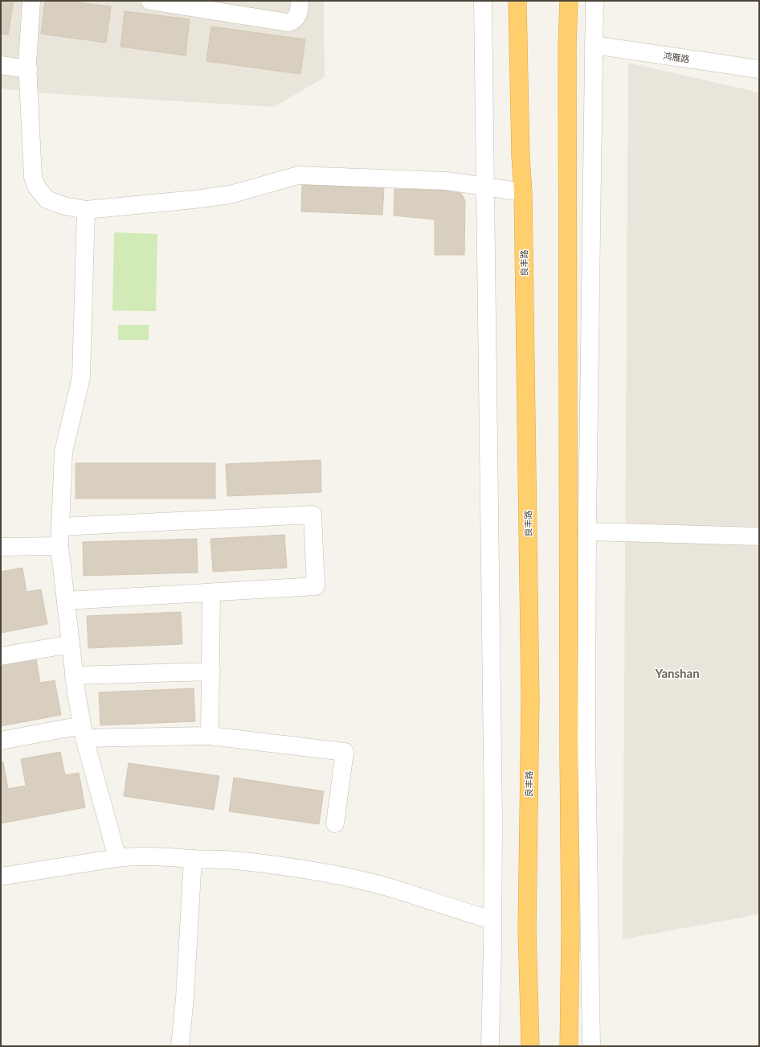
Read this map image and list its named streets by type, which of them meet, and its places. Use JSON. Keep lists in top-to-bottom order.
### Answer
{
  "streets": {
    "highway": ["良丰路"],
    "street": ["鸿雁路"]
  },
  "districts": ["Yanshan"]
}
